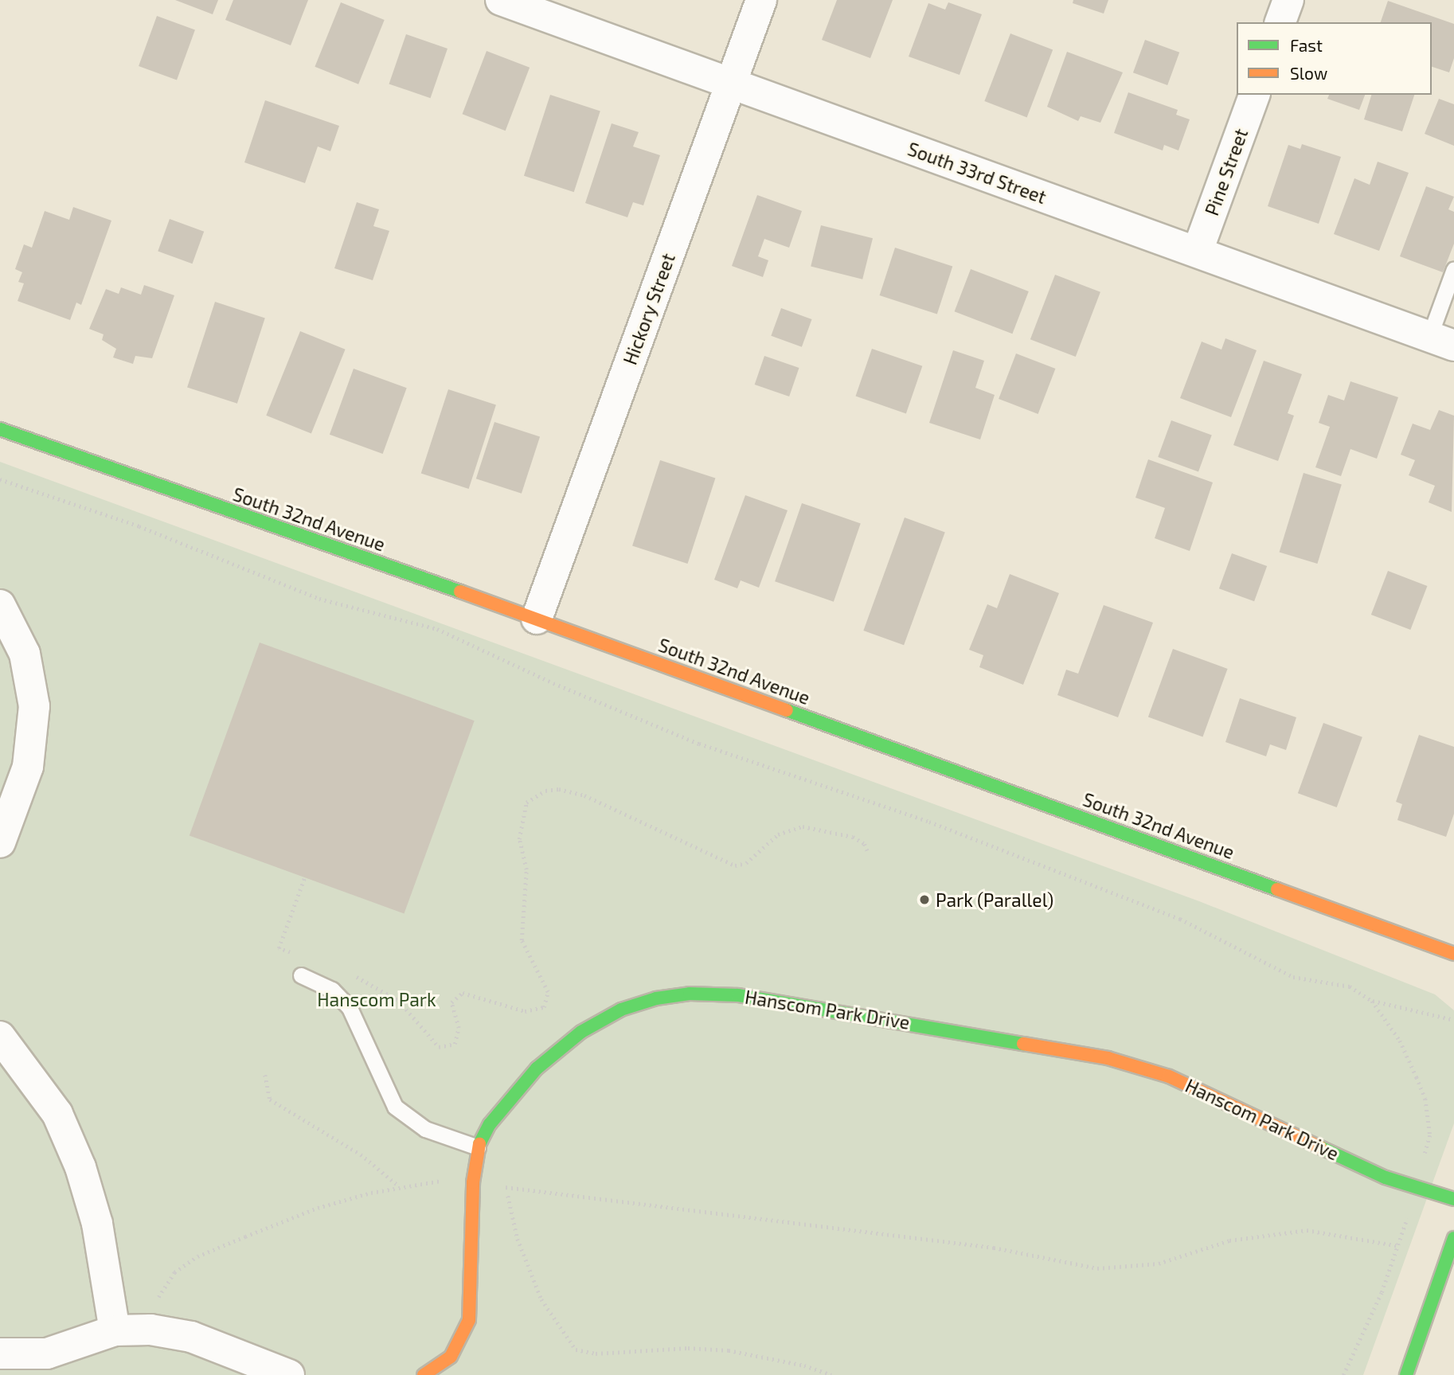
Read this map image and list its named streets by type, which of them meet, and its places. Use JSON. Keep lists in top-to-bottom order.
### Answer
{
  "streets": {
    "street": [
      "Pine Street",
      "South 33rd Street",
      "Hickory Street",
      "South 32nd Avenue",
      "Hanscom Park Drive"
    ]
  },
  "crossings": [
    ["Pine Street", "South 33rd Street"],
    ["South 33rd Street", "Hickory Street"],
    ["Hickory Street", "South 32nd Avenue"]
  ],
  "parks": ["Hanscom Park"],
  "places": ["Park (Parallel)"],
  "legend": ["Fast", "Slow"]
}
